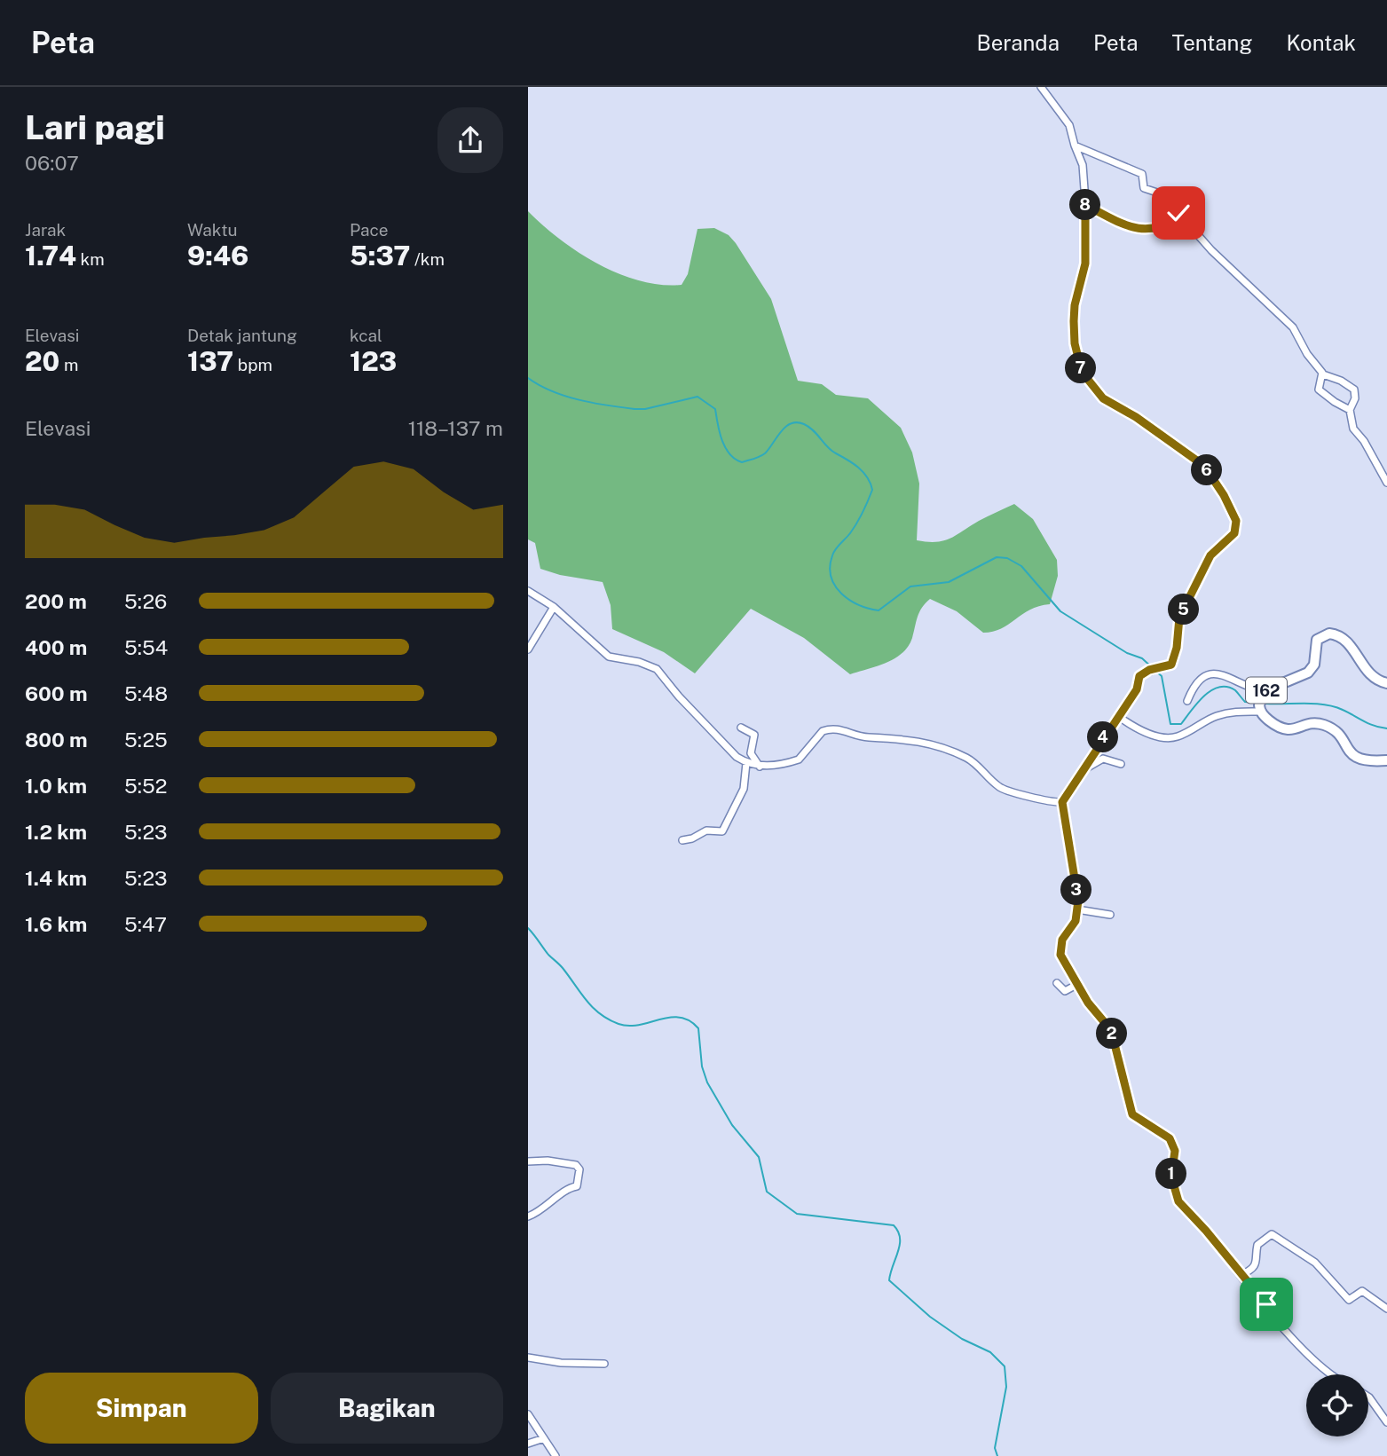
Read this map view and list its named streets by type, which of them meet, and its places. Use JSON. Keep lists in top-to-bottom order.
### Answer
{
  "streets": {
    "main road": ["162"]
  },
  "page": {
    "header": "Peta",
    "nav": [
      "Beranda",
      "Peta",
      "Tentang",
      "Kontak"
    ],
    "heading": ["Lari pagi", "06:07"],
    "pins": [
      "8",
      "7",
      "6",
      "5",
      "4",
      "3",
      "2",
      "1"
    ],
    "stats": [
      ["Jarak", "1.74 km"],
      ["Waktu", "9:46"],
      ["Pace", "5:37 /km"],
      ["Elevasi", "20 m"],
      ["Detak jantung", "137 bpm"],
      ["kcal", "123"]
    ],
    "chart": ["Elevasi", "118–137 m"],
    "list": [
      {
        "name": "200 m",
        "note": "5:26"
      },
      {
        "name": "400 m",
        "note": "5:54"
      },
      {
        "name": "600 m",
        "note": "5:48"
      },
      {
        "name": "800 m",
        "note": "5:25"
      },
      {
        "name": "1.0 km",
        "note": "5:52"
      },
      {
        "name": "1.2 km",
        "note": "5:23"
      },
      {
        "name": "1.4 km",
        "note": "5:23"
      },
      {
        "name": "1.6 km",
        "note": "5:47"
      }
    ],
    "buttons": ["Simpan", "Bagikan"]
  }
}
